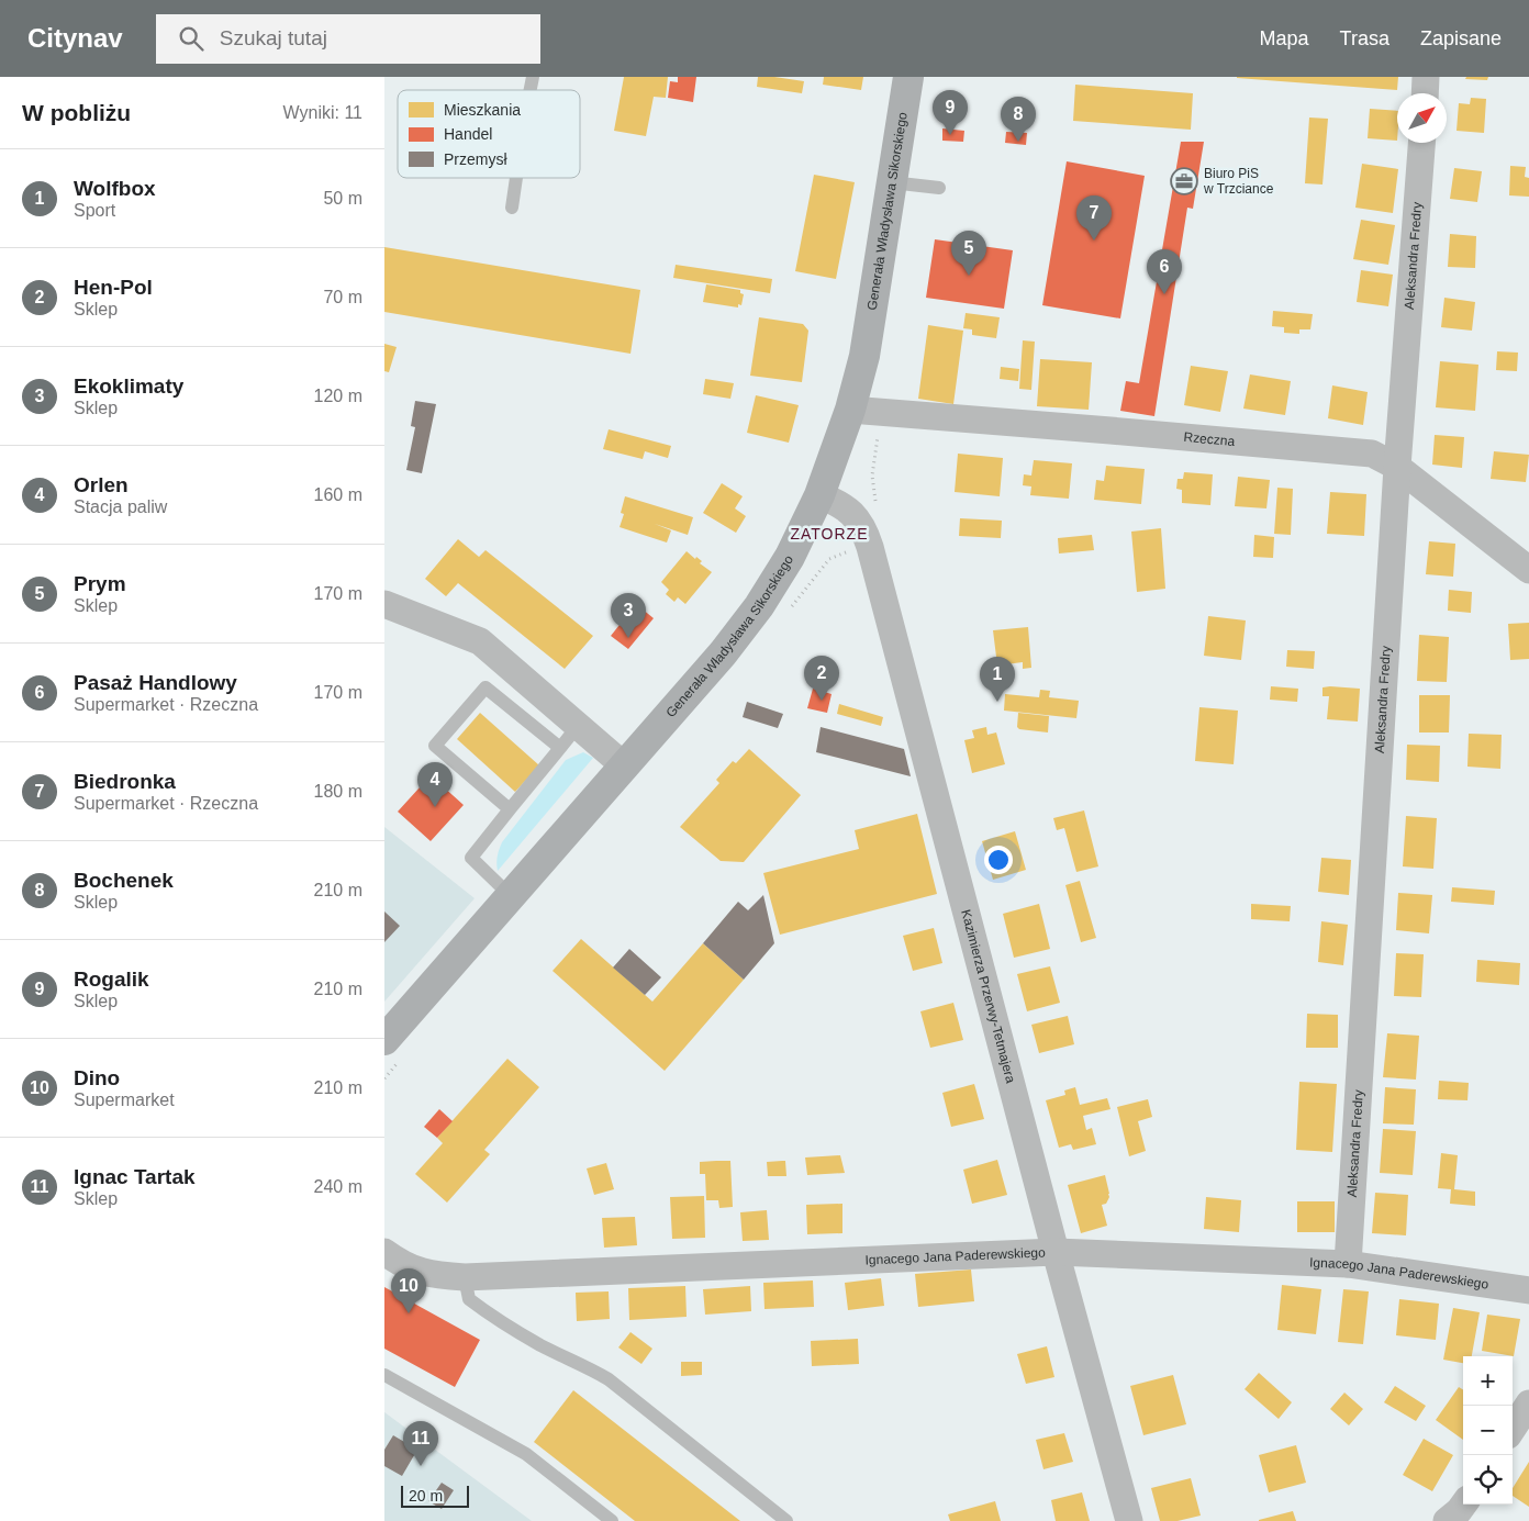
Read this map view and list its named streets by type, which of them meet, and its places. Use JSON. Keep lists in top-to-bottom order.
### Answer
{
  "streets": {
    "main road": ["Generała Władysława Sikorskiego"],
    "street": [
      "Aleksandra Fredry",
      "Rzeczna",
      "Kazimierza Przerwy-Tetmajera",
      "Ignacego Jana Paderewskiego"
    ]
  },
  "crossings": [
    ["Generała Władysława Sikorskiego", "Rzeczna"],
    ["Generała Władysława Sikorskiego", "Kazimierza Przerwy-Tetmajera"],
    ["Aleksandra Fredry", "Rzeczna"],
    ["Aleksandra Fredry", "Ignacego Jana Paderewskiego"],
    ["Kazimierza Przerwy-Tetmajera", "Ignacego Jana Paderewskiego"]
  ],
  "districts": ["ZATORZE"],
  "places": {
    "office": ["Biuro PiS w Trzciance"]
  },
  "legend": ["Mieszkania", "Handel", "Przemysł"],
  "scale_bar": "20 m",
  "north": "top right",
  "page": {
    "header": "Citynav",
    "search": "Szukaj tutaj",
    "nav": ["Mapa", "Trasa", "Zapisane"],
    "heading": ["W pobliżu", "Wyniki: 11"],
    "pins": [
      "9",
      "8",
      "7",
      "5",
      "6",
      "3",
      "2",
      "1",
      "4",
      "10",
      "11"
    ],
    "list": [
      {
        "mark": "1",
        "name": "Wolfbox",
        "note": "Sport",
        "value": "50 m"
      },
      {
        "mark": "2",
        "name": "Hen-Pol",
        "note": "Sklep",
        "value": "70 m"
      },
      {
        "mark": "3",
        "name": "Ekoklimaty",
        "note": "Sklep",
        "value": "120 m"
      },
      {
        "mark": "4",
        "name": "Orlen",
        "note": "Stacja paliw",
        "value": "160 m"
      },
      {
        "mark": "5",
        "name": "Prym",
        "note": "Sklep",
        "value": "170 m"
      },
      {
        "mark": "6",
        "name": "Pasaż Handlowy",
        "note": "Supermarket · Rzeczna",
        "value": "170 m"
      },
      {
        "mark": "7",
        "name": "Biedronka",
        "note": "Supermarket · Rzeczna",
        "value": "180 m"
      },
      {
        "mark": "8",
        "name": "Bochenek",
        "note": "Sklep",
        "value": "210 m"
      },
      {
        "mark": "9",
        "name": "Rogalik",
        "note": "Sklep",
        "value": "210 m"
      },
      {
        "mark": "10",
        "name": "Dino",
        "note": "Supermarket",
        "value": "210 m"
      },
      {
        "mark": "11",
        "name": "Ignac Tartak",
        "note": "Sklep",
        "value": "240 m"
      }
    ],
    "map_buttons": ["+", "−"],
    "scale": "20 m"
  }
}
